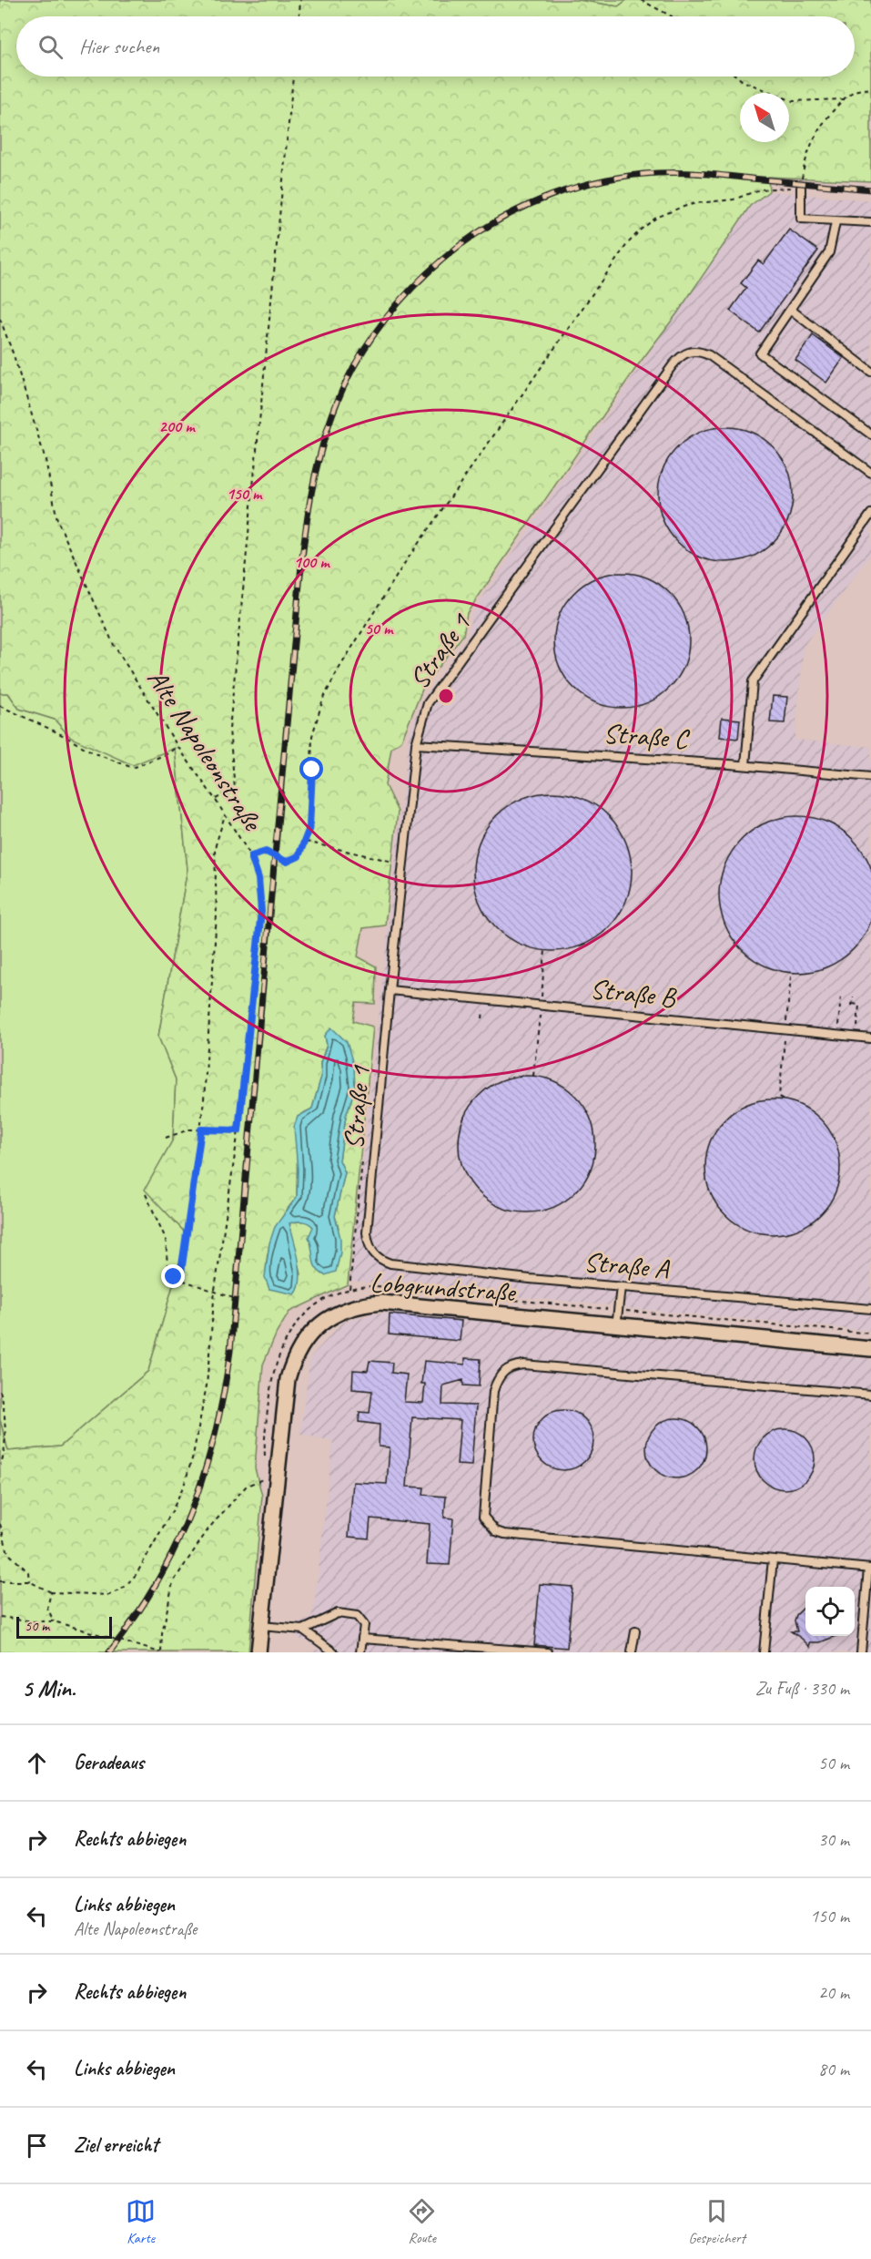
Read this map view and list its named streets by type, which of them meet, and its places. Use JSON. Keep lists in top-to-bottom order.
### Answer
{
  "streets": {
    "street": ["Lobgrundstraße"],
    "lane": [
      "Straße 1",
      "Straße C",
      "Straße B",
      "Straße A"
    ],
    "path": ["Alte Napoleonstraße"]
  },
  "crossings": [
    ["Straße 1", "Straße C"],
    ["Straße 1", "Straße B"],
    ["Straße 1", "Straße A"]
  ],
  "scale_bar": "50 m",
  "north": "top left",
  "page": {
    "search": "Hier suchen",
    "scale": "50 m",
    "heading": ["5 Min.", "Zu Fuß · 330 m"],
    "list": [
      ["Geradeaus", "50 m"],
      ["Rechts abbiegen", "30 m"],
      ["Links abbiegen", "Alte Napoleonstraße", "150 m"],
      ["Rechts abbiegen", "20 m"],
      ["Links abbiegen", "80 m"],
      "Ziel erreicht"
    ],
    "nav": ["Karte", "Route", "Gespeichert"]
  },
  "rings": [
    "200 m",
    "150 m",
    "100 m",
    "50 m"
  ]
}
